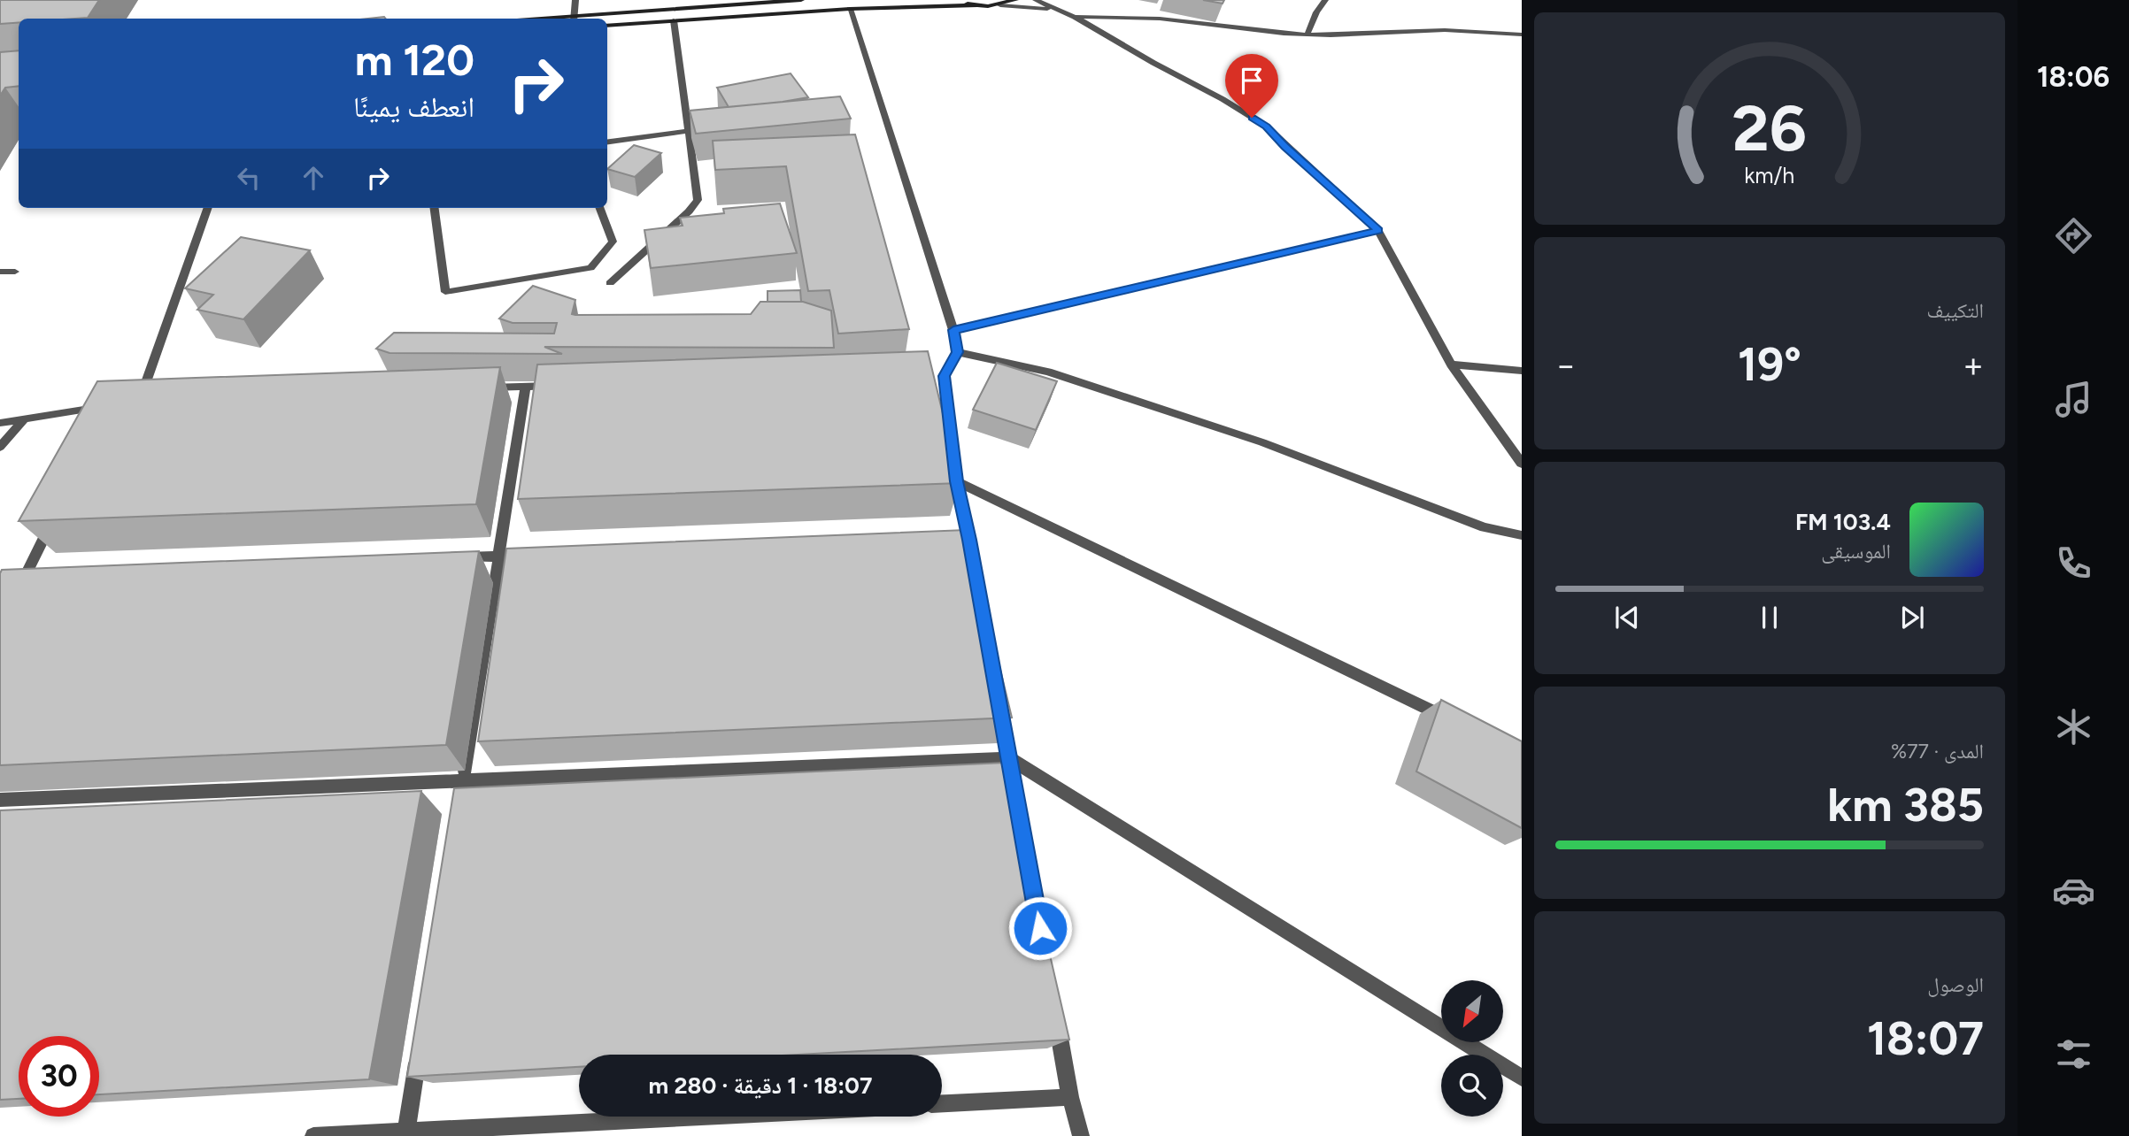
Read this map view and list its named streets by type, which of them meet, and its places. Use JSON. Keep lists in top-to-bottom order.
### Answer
{
  "north": "bottom left",
  "page": {
    "tabs": "18:06",
    "turn": ["120 m", "انعطف يمينًا"],
    "tile": [
      "التكييف",
      ["المدى · 77%", "385 km"],
      ["الوصول", "18:07"]
    ],
    "heat": ["−", "19°", "+"],
    "song": ["103.4 FM", "الموسيقى"],
    "limit": "30",
    "trip": "18:07 · 1 دقيقة · 280 m",
    "gauge": ["26", "km/h"]
  }
}
